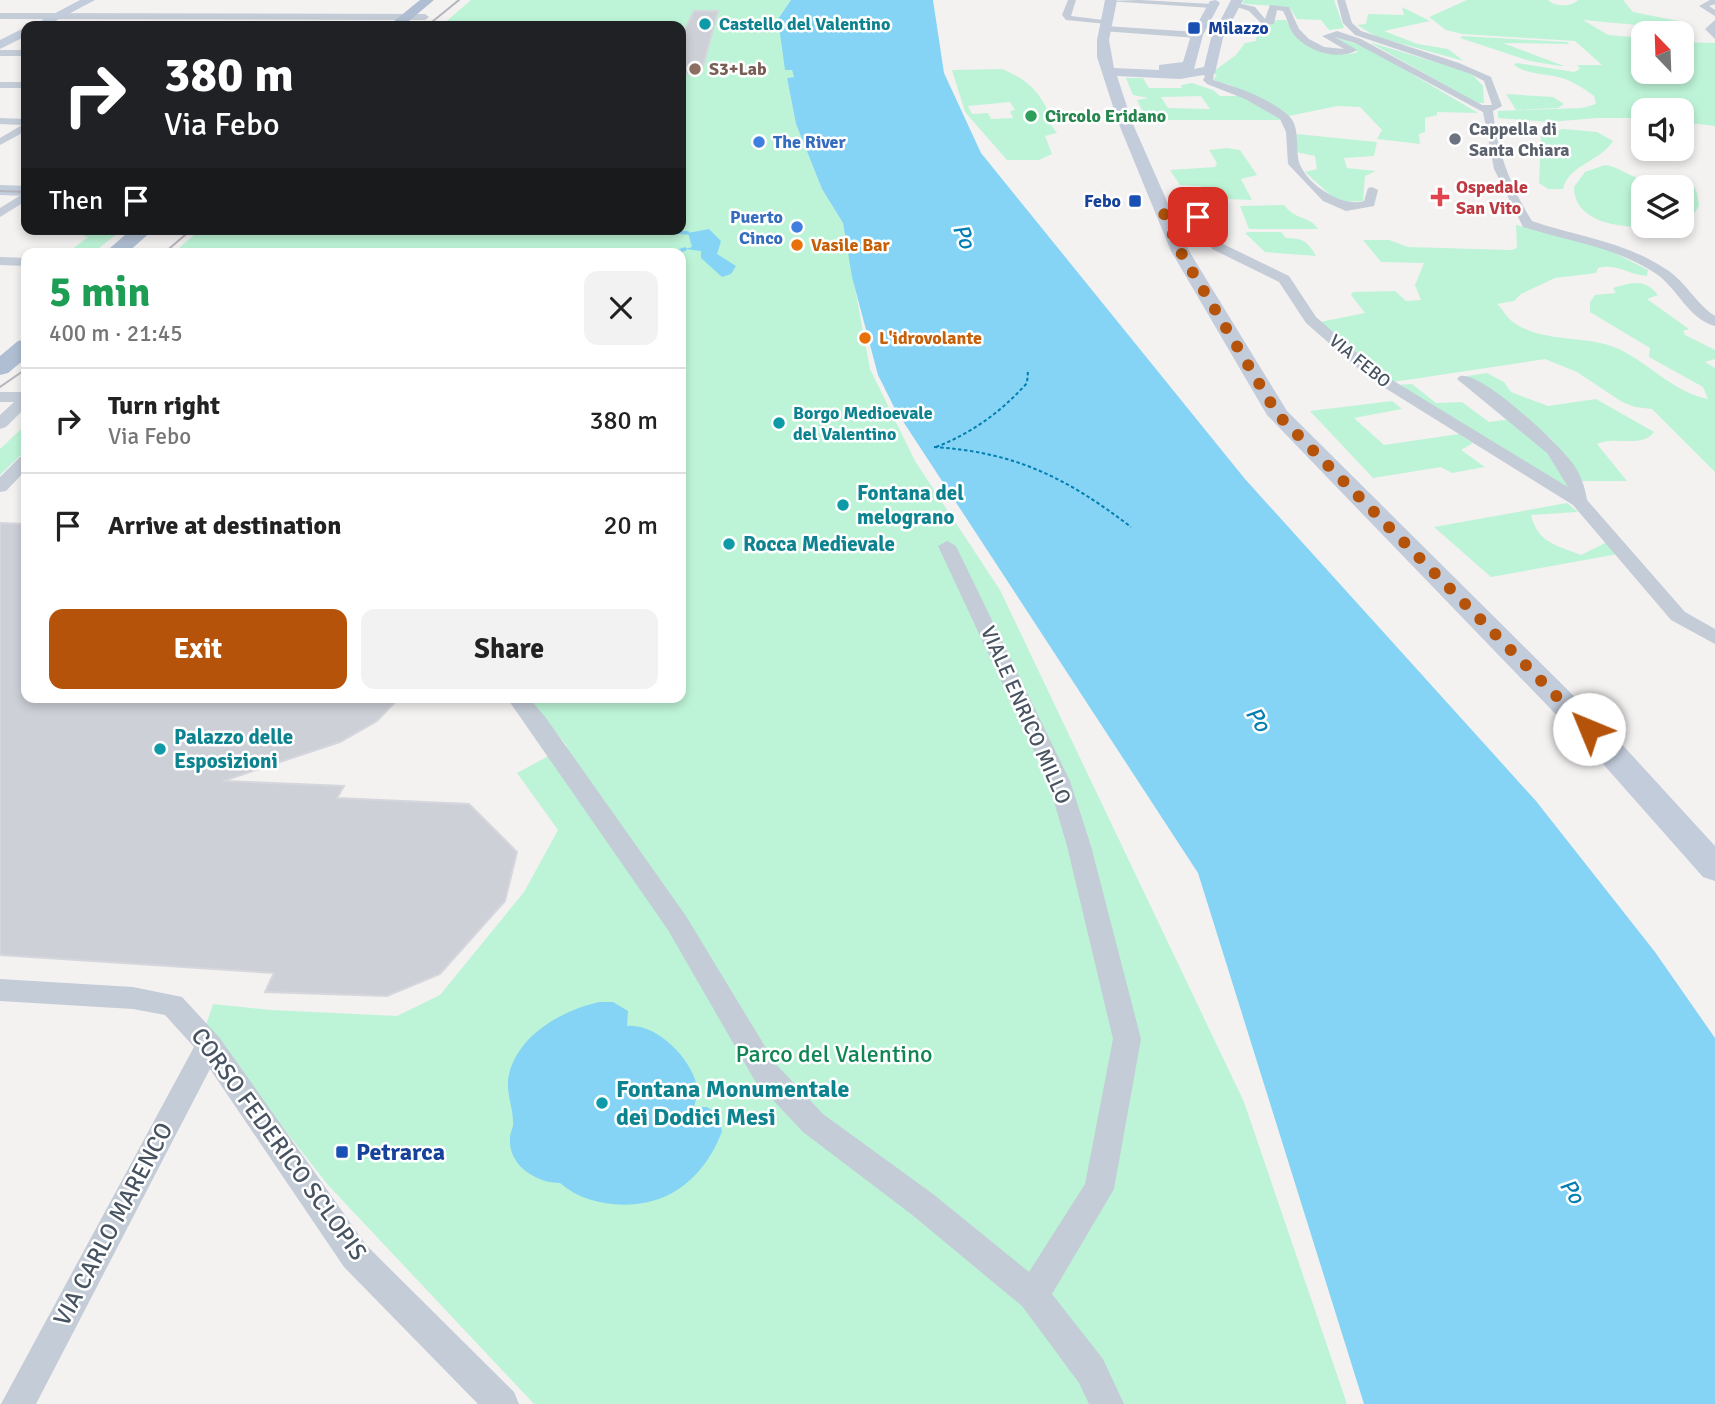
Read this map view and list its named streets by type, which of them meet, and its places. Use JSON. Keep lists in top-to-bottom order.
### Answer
{
  "streets": {
    "street": [
      "VIA FEBO",
      "VIALE ENRICO MILLO",
      "CORSO FEDERICO SCLOPIS",
      "VIA CARLO MARENCO"
    ]
  },
  "crossings": [
    ["CORSO FEDERICO SCLOPIS", "VIA CARLO MARENCO"]
  ],
  "water": ["Po"],
  "parks": ["Parco del Valentino"],
  "places": {
    "other": [
      "Castello del Valentino",
      "S3+Lab",
      "Circolo Eridano",
      "Cappella di Santa Chiara",
      "The River",
      "Puerto Cinco",
      "Vasile Bar",
      "L'idrovolante",
      "Borgo Medioevale del Valentino",
      "Fontana del melograno",
      "Rocca Medievale",
      "Palazzo delle Esposizioni",
      "Fontana Monumentale dei Dodici Mesi"
    ],
    "transit": ["Milazzo", "Febo", "Petrarca"],
    "health": ["Ospedale San Vito"]
  },
  "north": "top left",
  "page": {
    "turn": ["380 m", "Via Febo"],
    "then": "Then",
    "heading": ["5 min", "400 m · 21:45"],
    "list": [
      {
        "name": "Turn right",
        "note": "Via Febo",
        "value": "380 m"
      },
      {
        "name": "Arrive at destination",
        "value": "20 m"
      }
    ],
    "buttons": ["Exit", "Share"]
  }
}
